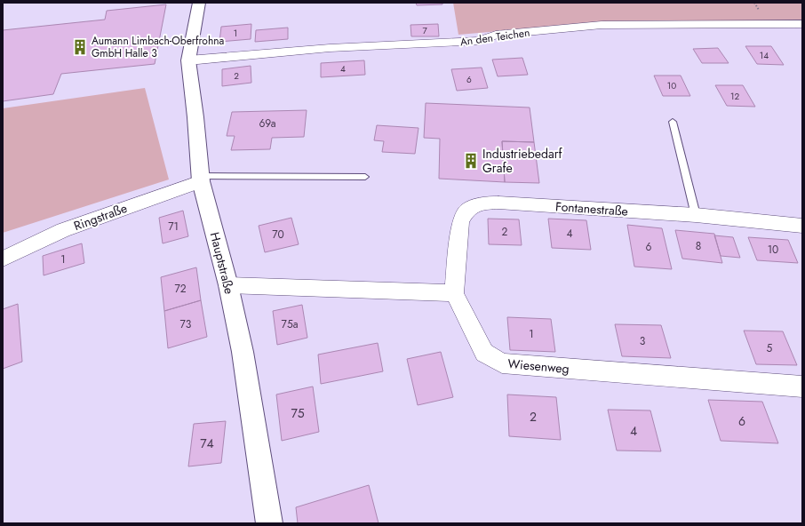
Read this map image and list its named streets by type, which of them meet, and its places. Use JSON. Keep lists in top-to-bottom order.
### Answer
{
  "streets": {
    "street": [
      "An den Teichen",
      "Fontanestraße",
      "Ringstraße",
      "Hauptstraße",
      "Wiesenweg"
    ]
  },
  "crossings": [
    ["An den Teichen", "Hauptstraße"],
    ["Fontanestraße", "Wiesenweg"],
    ["Ringstraße", "Hauptstraße"]
  ],
  "places": {
    "building": ["Aumann Limbach-Oberfrohna GmbH Halle 3", "Industriebedarf Grafe"]
  },
  "house_numbers": [
    "7",
    "1",
    "14",
    "4",
    "2",
    "6",
    "10",
    "12",
    "69a",
    "71",
    "2",
    "4",
    "70",
    "8",
    "6",
    "10",
    "1",
    "72",
    "73",
    "75a",
    "1",
    "3",
    "5",
    "75",
    "2",
    "6",
    "4",
    "74"
  ]
}
